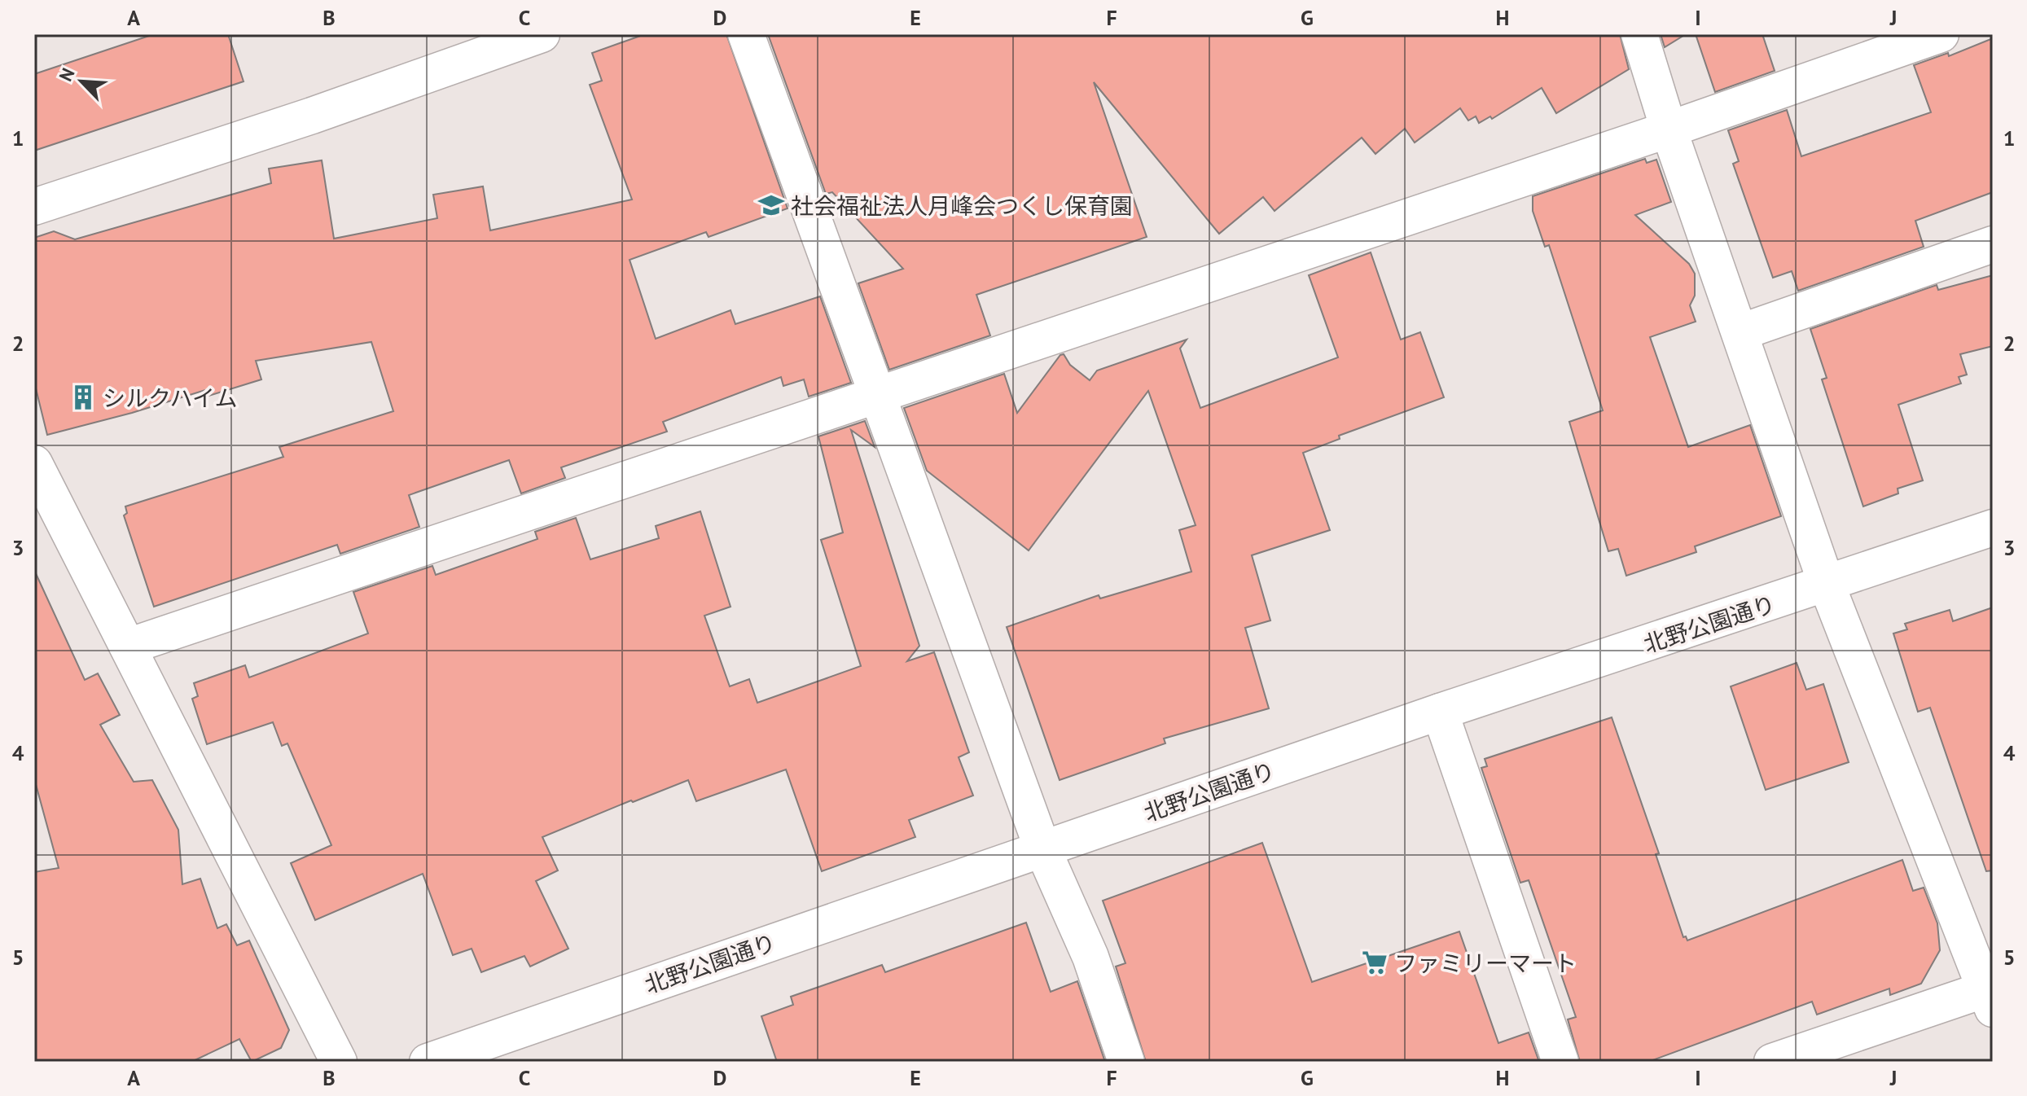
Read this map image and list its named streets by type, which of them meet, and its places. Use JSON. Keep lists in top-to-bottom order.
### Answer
{
  "streets": {
    "street": ["北野公園通り"]
  },
  "places": {
    "school or university": ["社会福祉法人月峰会つくし保育園"],
    "building": ["シルクハイム"],
    "supermarket": ["ファミリーマート"]
  },
  "north": "top left",
  "grid": {
    "columns": [
      "A",
      "B",
      "C",
      "D",
      "E",
      "F",
      "G",
      "H",
      "I",
      "J"
    ],
    "rows": [
      "1",
      "2",
      "3",
      "4",
      "5"
    ]
  }
}
